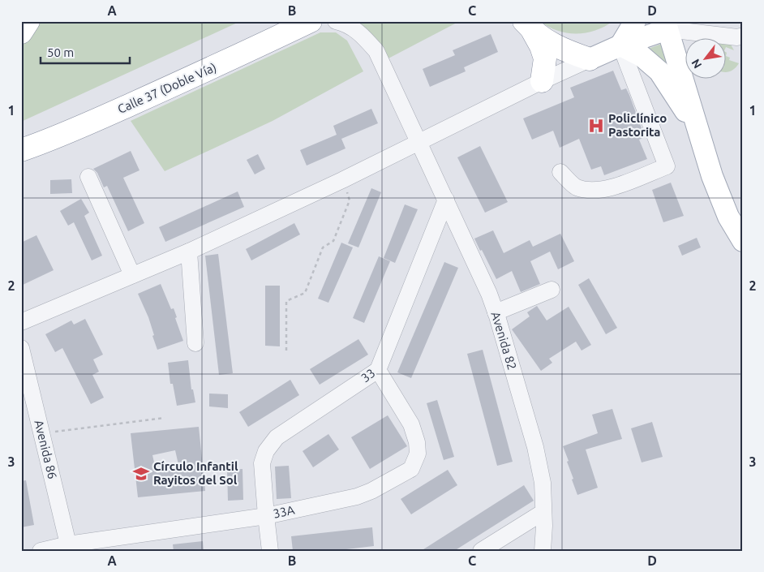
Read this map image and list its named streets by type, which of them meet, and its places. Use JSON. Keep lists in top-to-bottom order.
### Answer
{
  "streets": {
    "highway": ["Calle 37 (Doble Vía)"],
    "street": [
      "Avenida 82",
      "33",
      "Avenida 86",
      "33A"
    ]
  },
  "crossings": [
    ["Avenida 82", "33"],
    ["33", "33A"],
    ["Avenida 86", "33A"]
  ],
  "places": {
    "hospital": ["Policlínico Pastorita"],
    "school or university": ["Círculo Infantil Rayitos del Sol"]
  },
  "scale_bar": "50 m",
  "north": "bottom left",
  "grid": {
    "columns": [
      "A",
      "B",
      "C",
      "D"
    ],
    "rows": ["1", "2", "3"]
  }
}
